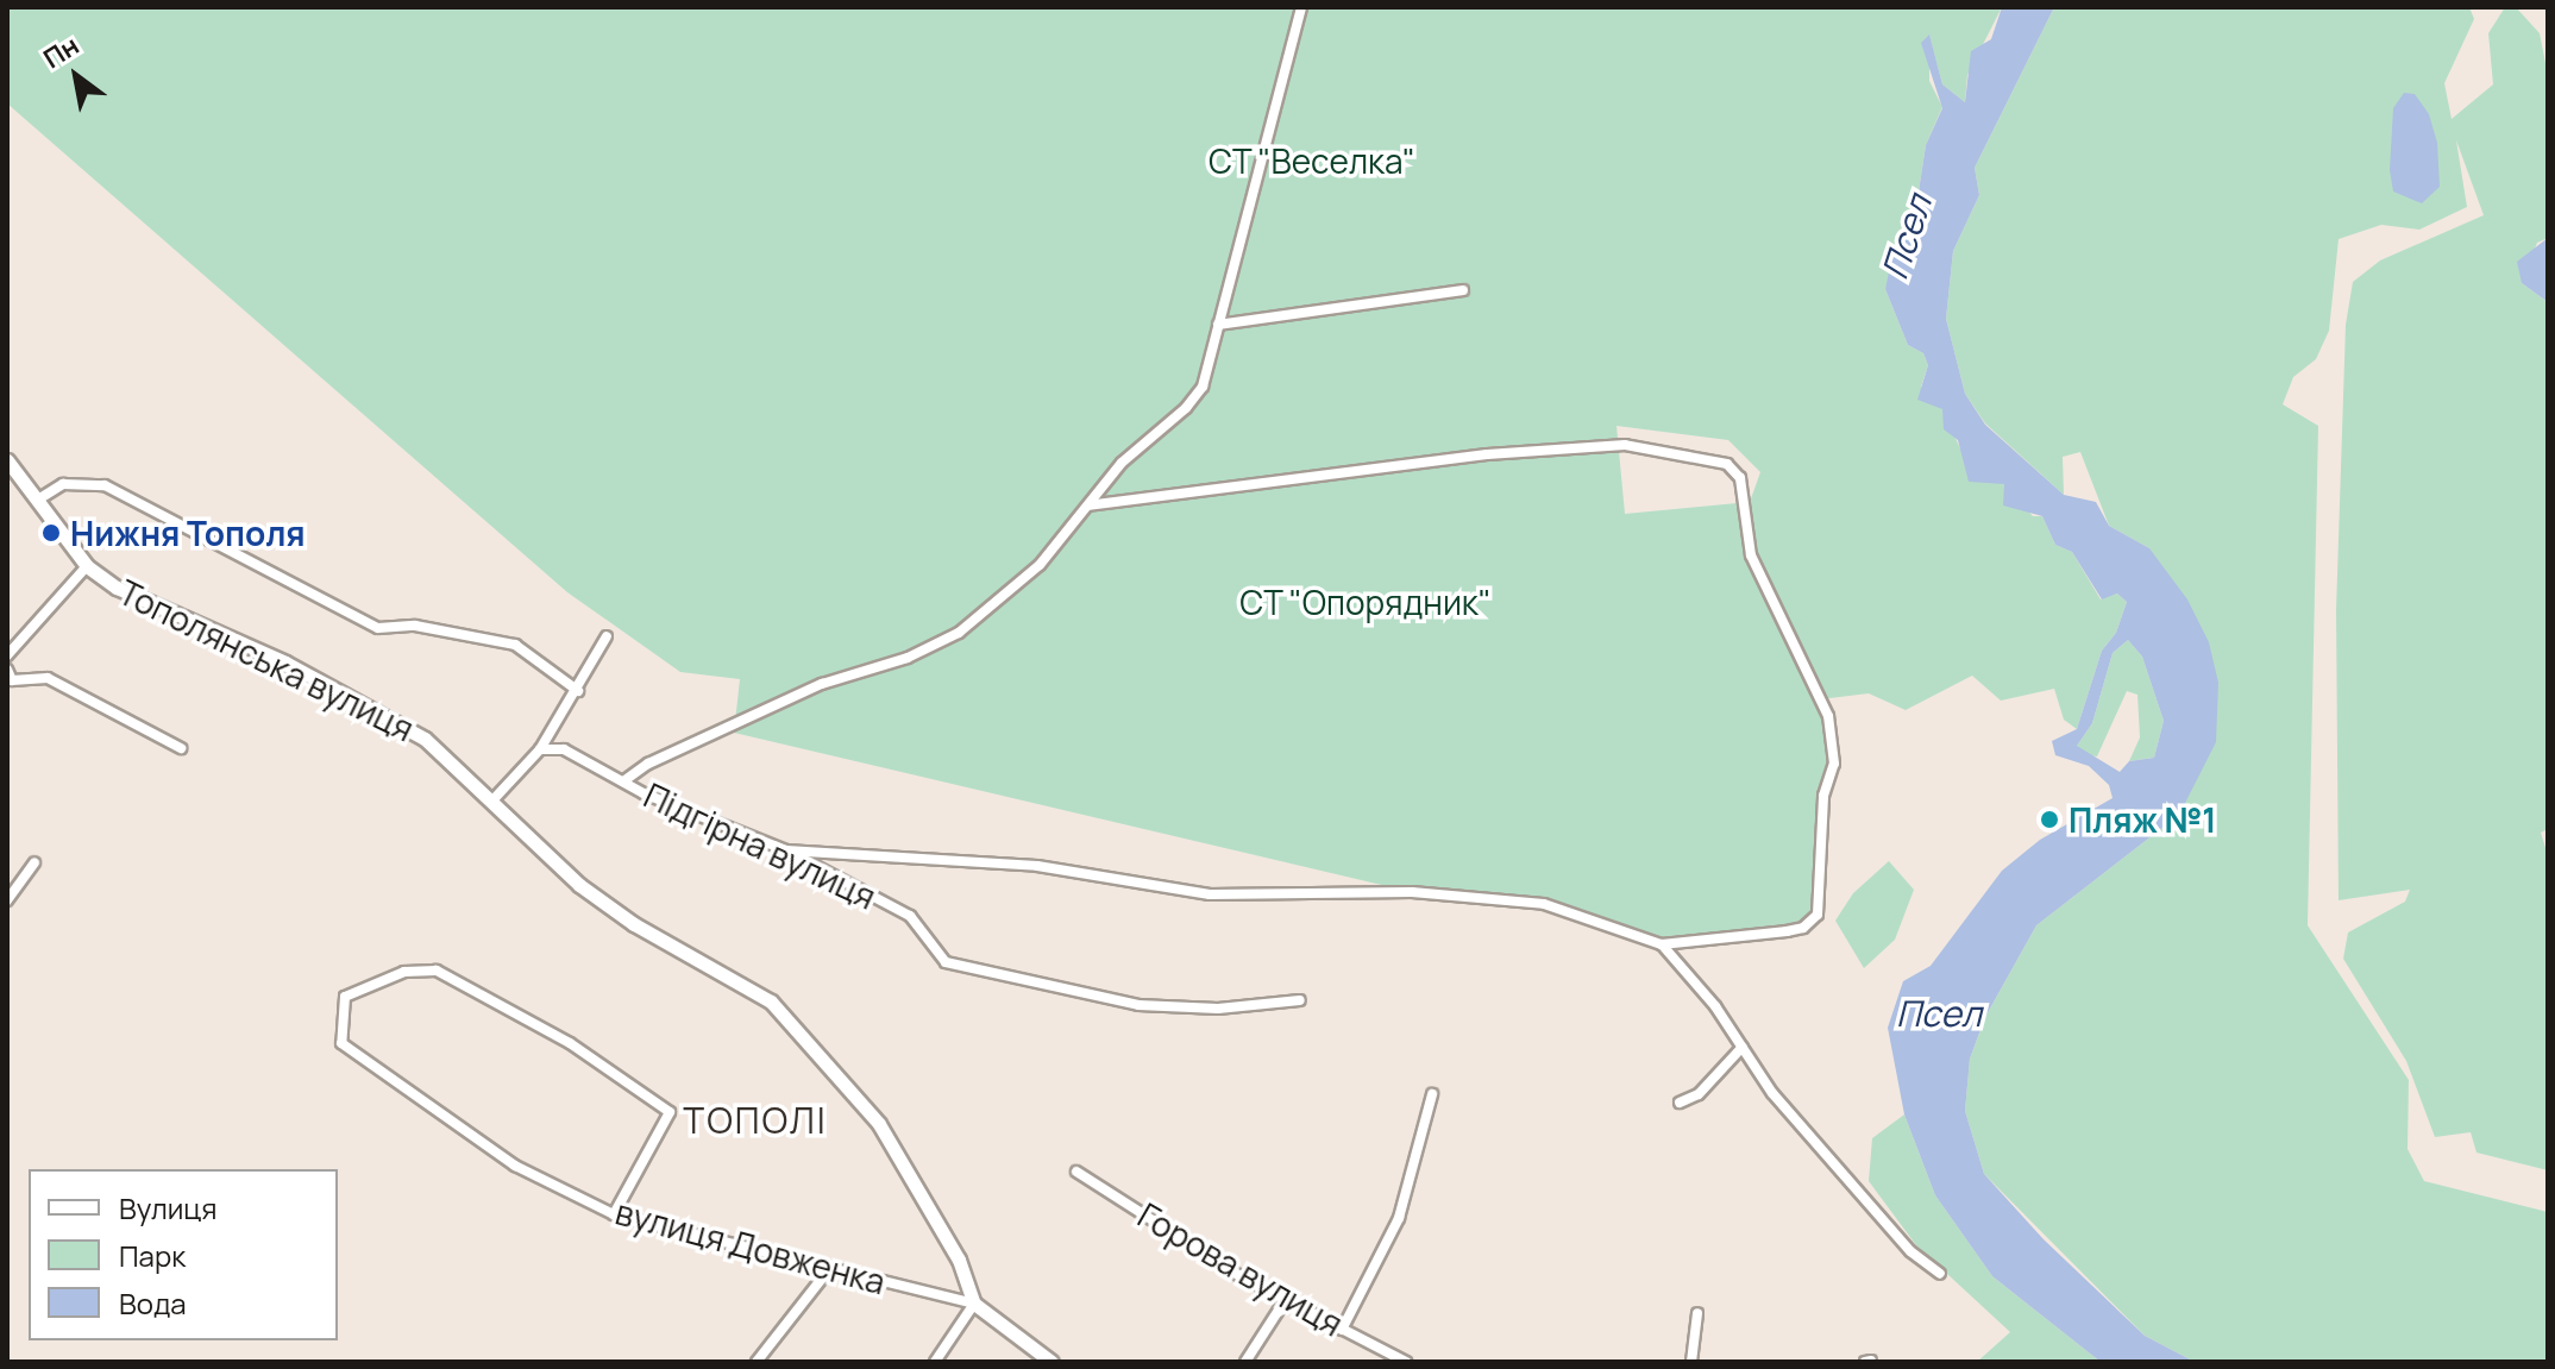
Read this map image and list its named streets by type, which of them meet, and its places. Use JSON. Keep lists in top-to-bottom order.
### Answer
{
  "streets": {
    "street": [
      "Тополянська вулиця",
      "Підгірна вулиця",
      "вулиця Довженка",
      "Горова вулиця"
    ]
  },
  "crossings": [
    ["Тополянська вулиця", "вулиця Довженка"]
  ],
  "districts": ["ТОПОЛІ"],
  "water": ["Псел"],
  "parks": ["СТ \"Веселка\"", "СТ \"Опорядник\""],
  "places": ["Нижня Тополя", "Пляж №1"],
  "legend": ["Вулиця", "Парк", "Вода"],
  "north": "top left"
}
